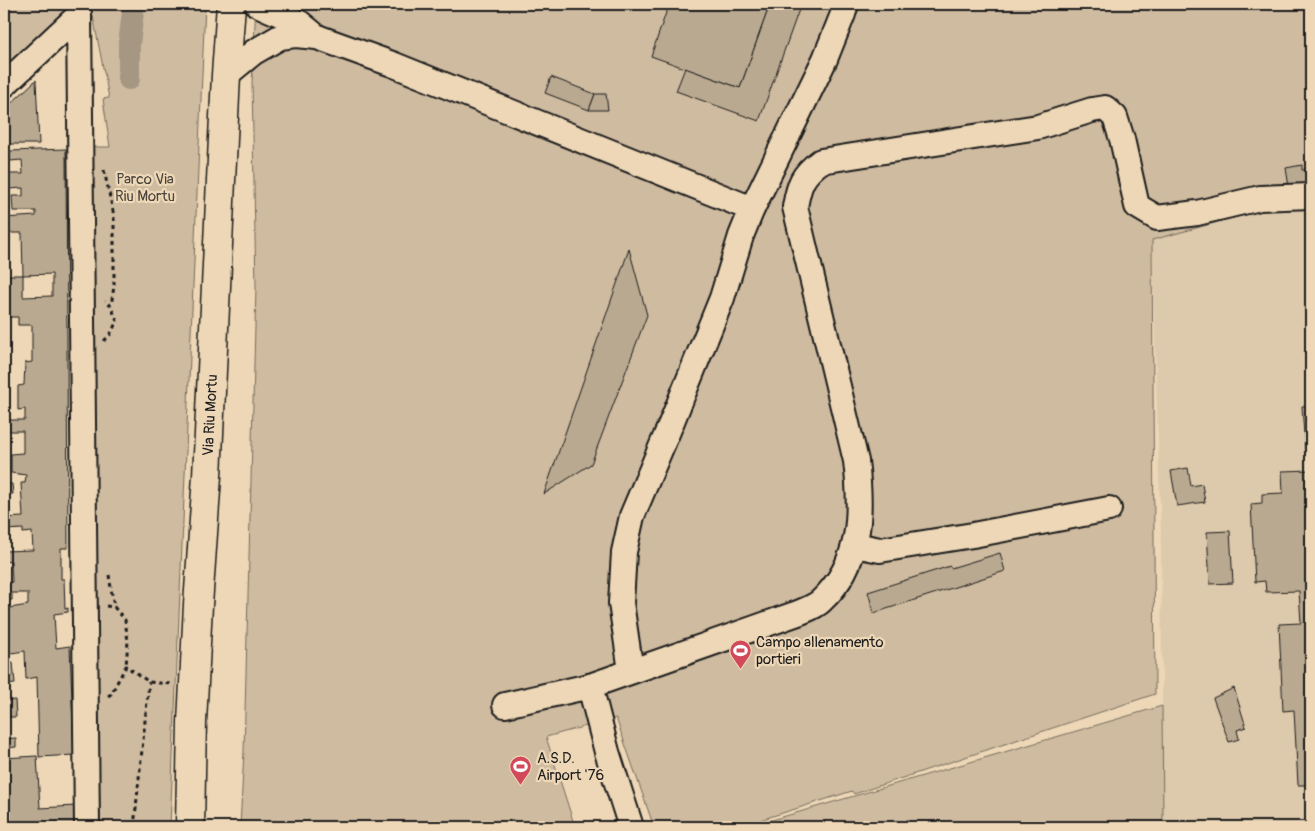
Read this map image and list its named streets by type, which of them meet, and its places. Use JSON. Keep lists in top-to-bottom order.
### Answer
{
  "streets": {
    "main road": ["Via Riu Mortu"]
  },
  "parks": ["Parco Via Riu Mortu"],
  "places": {
    "sports": ["Campo allenamento portieri", "A.S.D. Airport '76"]
  }
}
